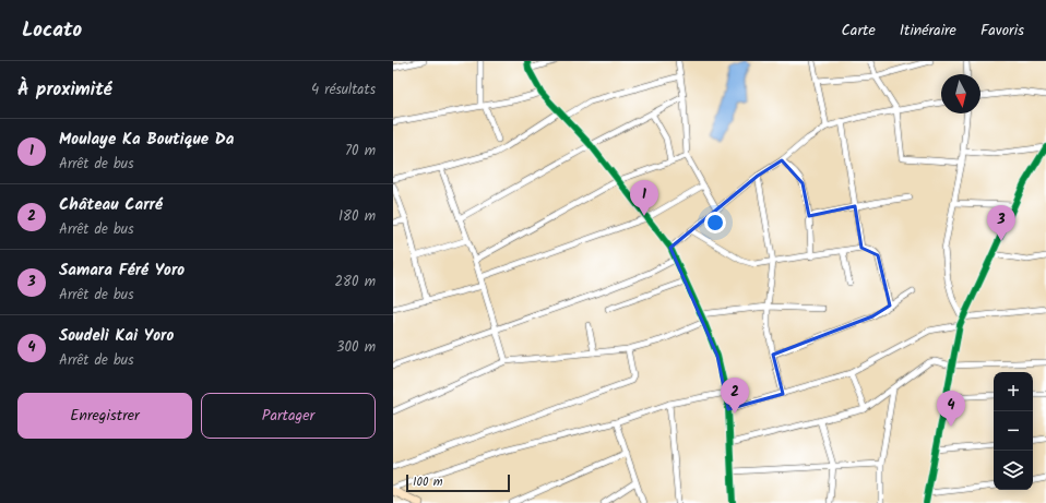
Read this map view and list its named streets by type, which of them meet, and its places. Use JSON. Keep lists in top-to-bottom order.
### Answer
{
  "scale_bar": "100 m",
  "north": "bottom",
  "page": {
    "header": "Locato",
    "nav": ["Carte", "Itinéraire", "Favoris"],
    "heading": ["À proximité", "4 résultats"],
    "list": [
      {
        "mark": "1",
        "name": "Moulaye Ka Boutique Da",
        "note": "Arrêt de bus",
        "value": "70 m"
      },
      {
        "mark": "2",
        "name": "Château Carré",
        "note": "Arrêt de bus",
        "value": "180 m"
      },
      {
        "mark": "3",
        "name": "Samara Féré Yoro",
        "note": "Arrêt de bus",
        "value": "280 m"
      },
      {
        "mark": "4",
        "name": "Soudeli Kai Yoro",
        "note": "Arrêt de bus",
        "value": "300 m"
      }
    ],
    "pins": [
      "1",
      "3",
      "2",
      "4"
    ],
    "map_buttons": ["+", "−"],
    "buttons": ["Enregistrer", "Partager"],
    "scale": "100 m"
  }
}
